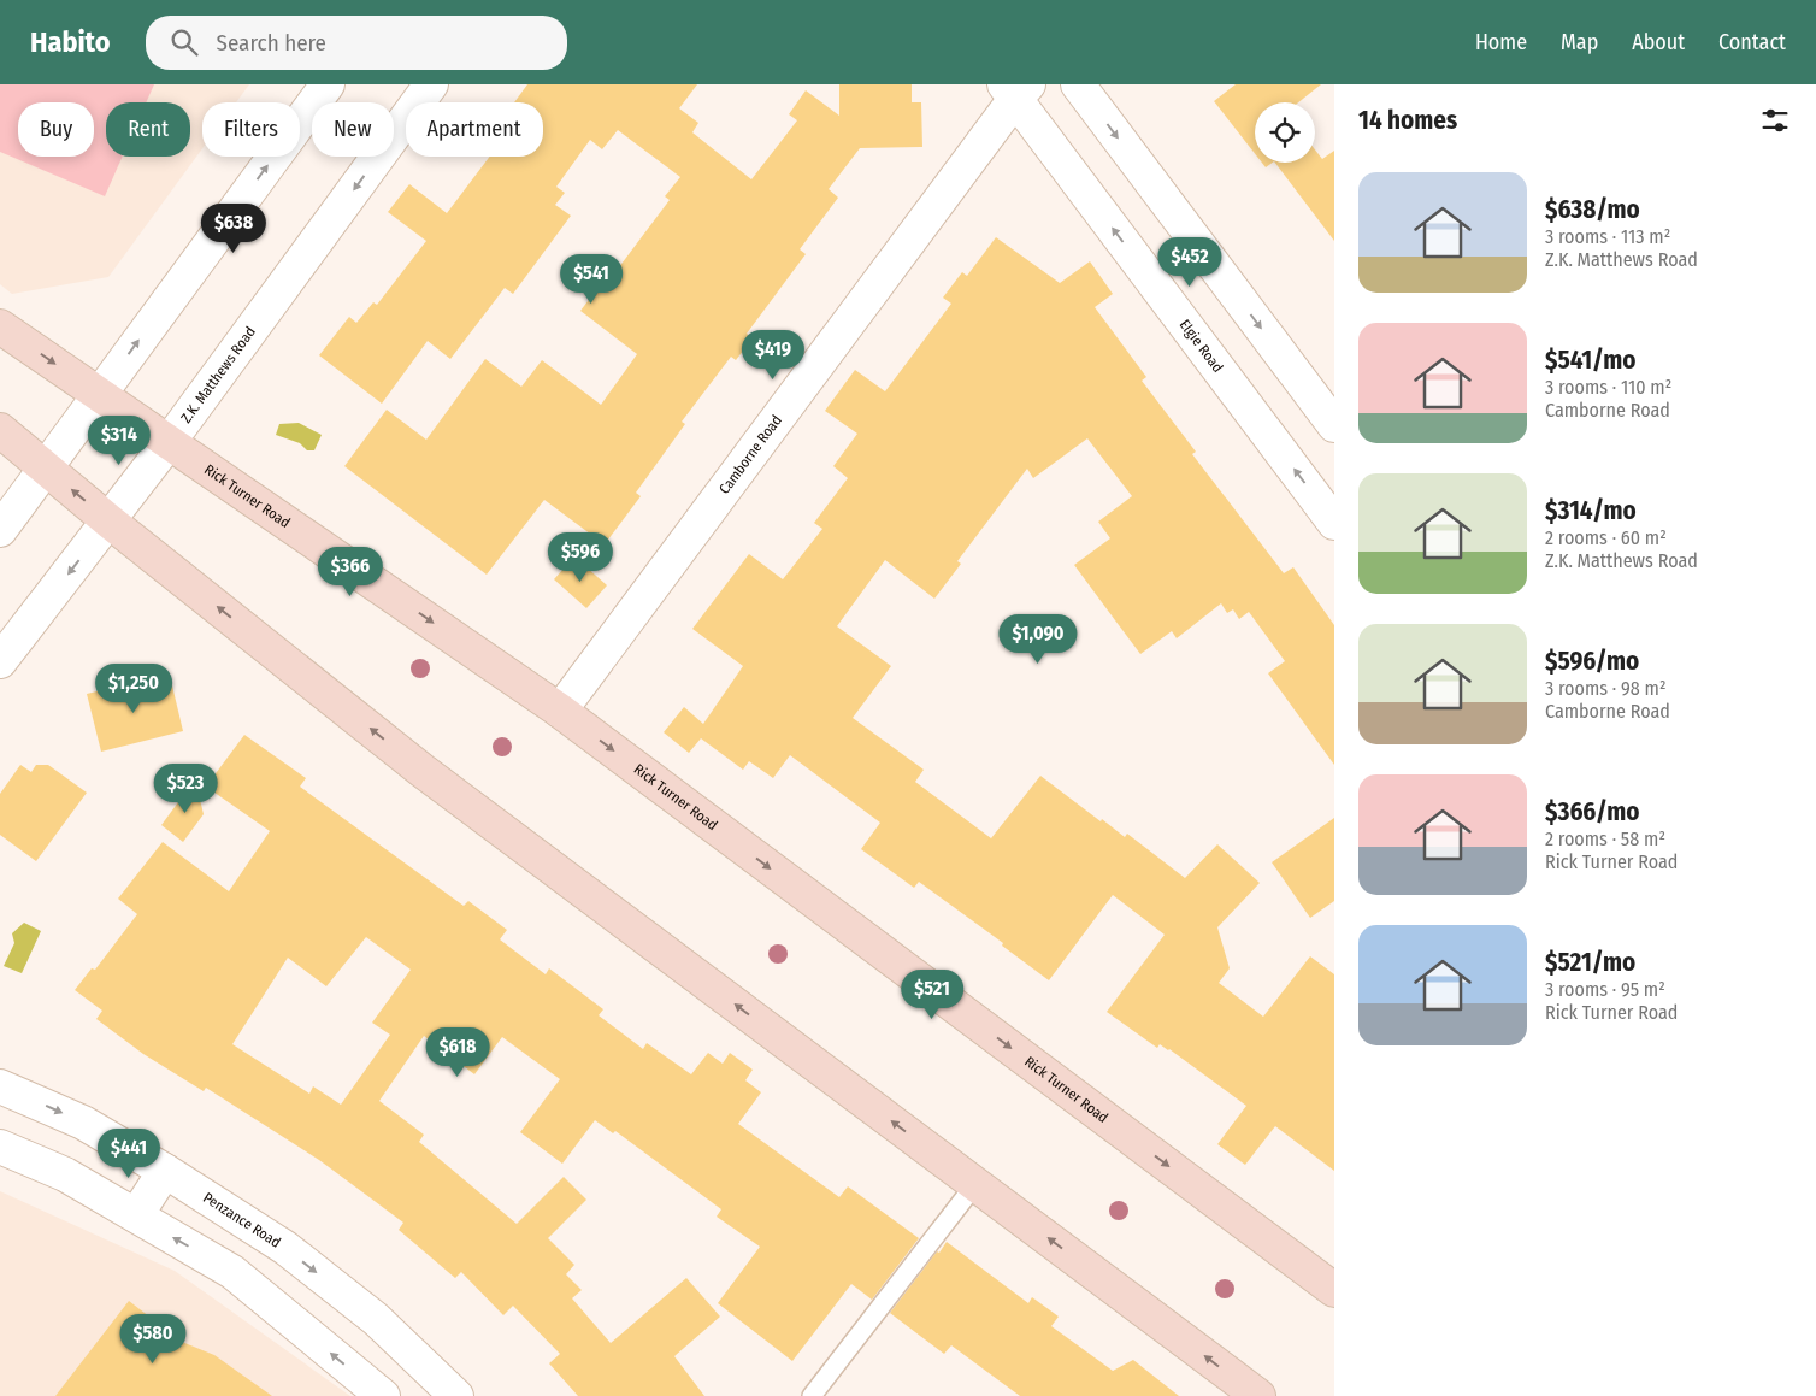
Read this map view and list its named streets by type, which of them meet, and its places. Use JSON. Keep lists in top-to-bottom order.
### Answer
{
  "streets": {
    "main road": ["Rick Turner Road"],
    "street": [
      "Elgie Road",
      "Z.K. Matthews Road",
      "Camborne Road",
      "Penzance Road"
    ]
  },
  "crossings": [
    ["Elgie Road", "Camborne Road"],
    ["Z.K. Matthews Road", "Rick Turner Road"],
    ["Camborne Road", "Rick Turner Road"]
  ],
  "page": {
    "header": "Habito",
    "search": "Search here",
    "nav": [
      "Home",
      "Map",
      "About",
      "Contact"
    ],
    "heading": "14 homes",
    "chip": [
      "Buy",
      "Rent",
      "Filters",
      "New",
      "Apartment"
    ],
    "list": [
      {
        "name": "$638/mo",
        "note": "3 rooms · 113 m² · Z.K. Matthews Road"
      },
      {
        "name": "$541/mo",
        "note": "3 rooms · 110 m² · Camborne Road"
      },
      {
        "name": "$314/mo",
        "note": "2 rooms · 60 m² · Z.K. Matthews Road"
      },
      {
        "name": "$596/mo",
        "note": "3 rooms · 98 m² · Camborne Road"
      },
      {
        "name": "$366/mo",
        "note": "2 rooms · 58 m² · Rick Turner Road"
      },
      {
        "name": "$521/mo",
        "note": "3 rooms · 95 m² · Rick Turner Road"
      }
    ],
    "price": [
      "$638",
      "$452",
      "$541",
      "$419",
      "$314",
      "$596",
      "$366",
      "$1,090",
      "$1,250",
      "$523",
      "$521",
      "$618",
      "$441",
      "$580"
    ]
  }
}
